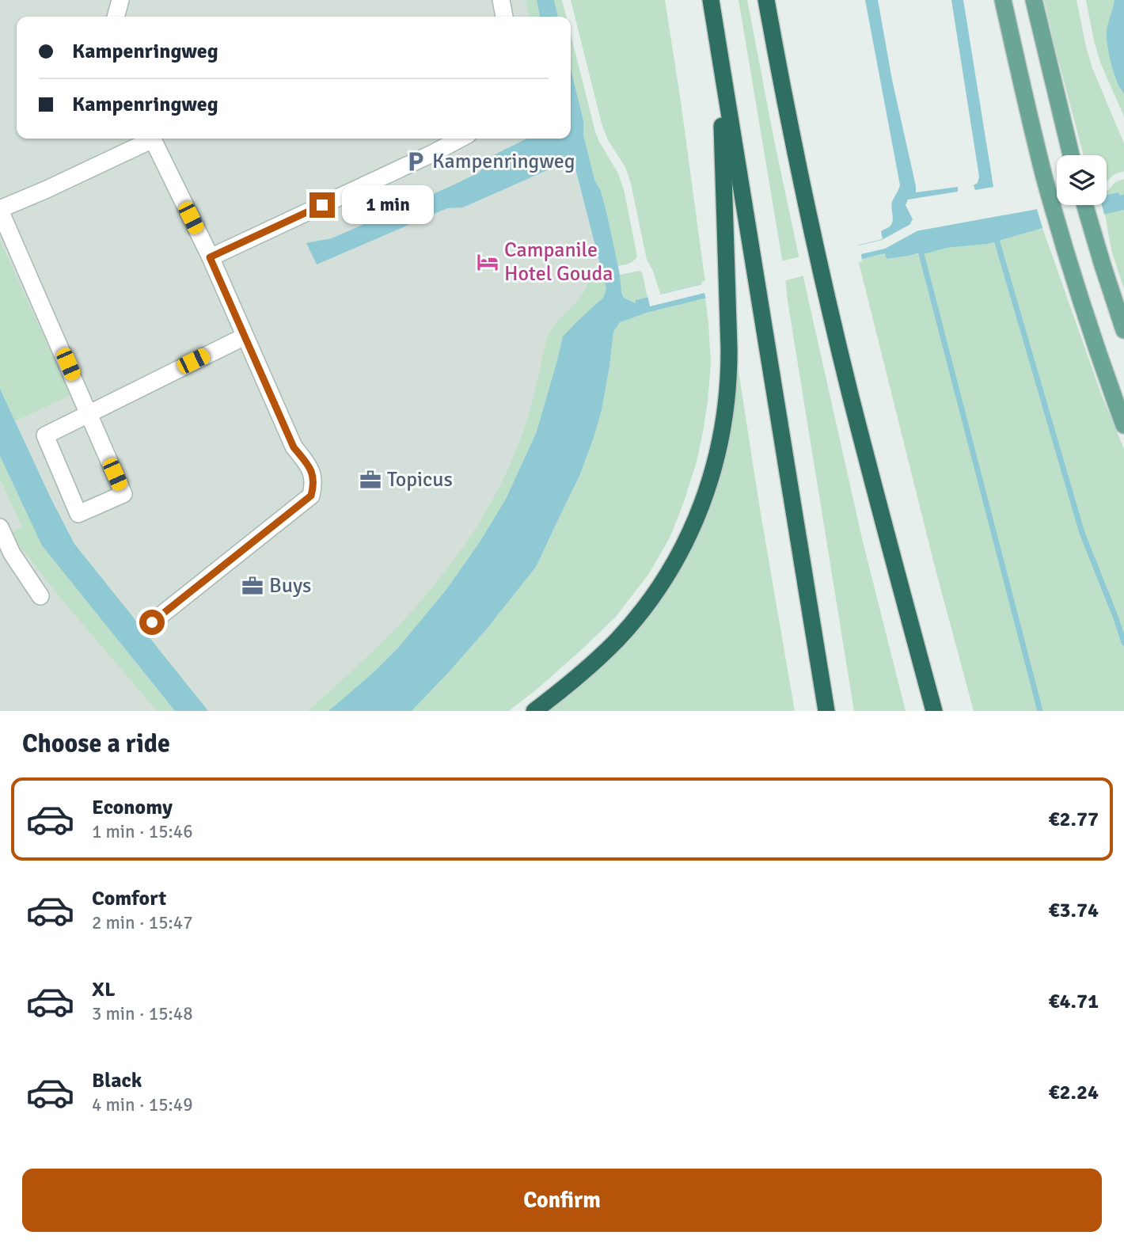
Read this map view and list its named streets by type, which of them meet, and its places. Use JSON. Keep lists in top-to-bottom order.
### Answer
{
  "places": {
    "parking": ["Kampenringweg"],
    "hotel": ["Campanile Hotel Gouda"],
    "office": ["Topicus", "Buys"]
  },
  "page": {
    "banner": ["Kampenringweg", "Kampenringweg"],
    "bubble": "1 min",
    "heading": "Choose a ride",
    "list": [
      {
        "name": "Economy",
        "note": "1 min · 15:46",
        "value": "€2.77"
      },
      {
        "name": "Comfort",
        "note": "2 min · 15:47",
        "value": "€3.74"
      },
      {
        "name": "XL",
        "note": "3 min · 15:48",
        "value": "€4.71"
      },
      {
        "name": "Black",
        "note": "4 min · 15:49",
        "value": "€2.24"
      }
    ],
    "buttons": "Confirm"
  }
}
